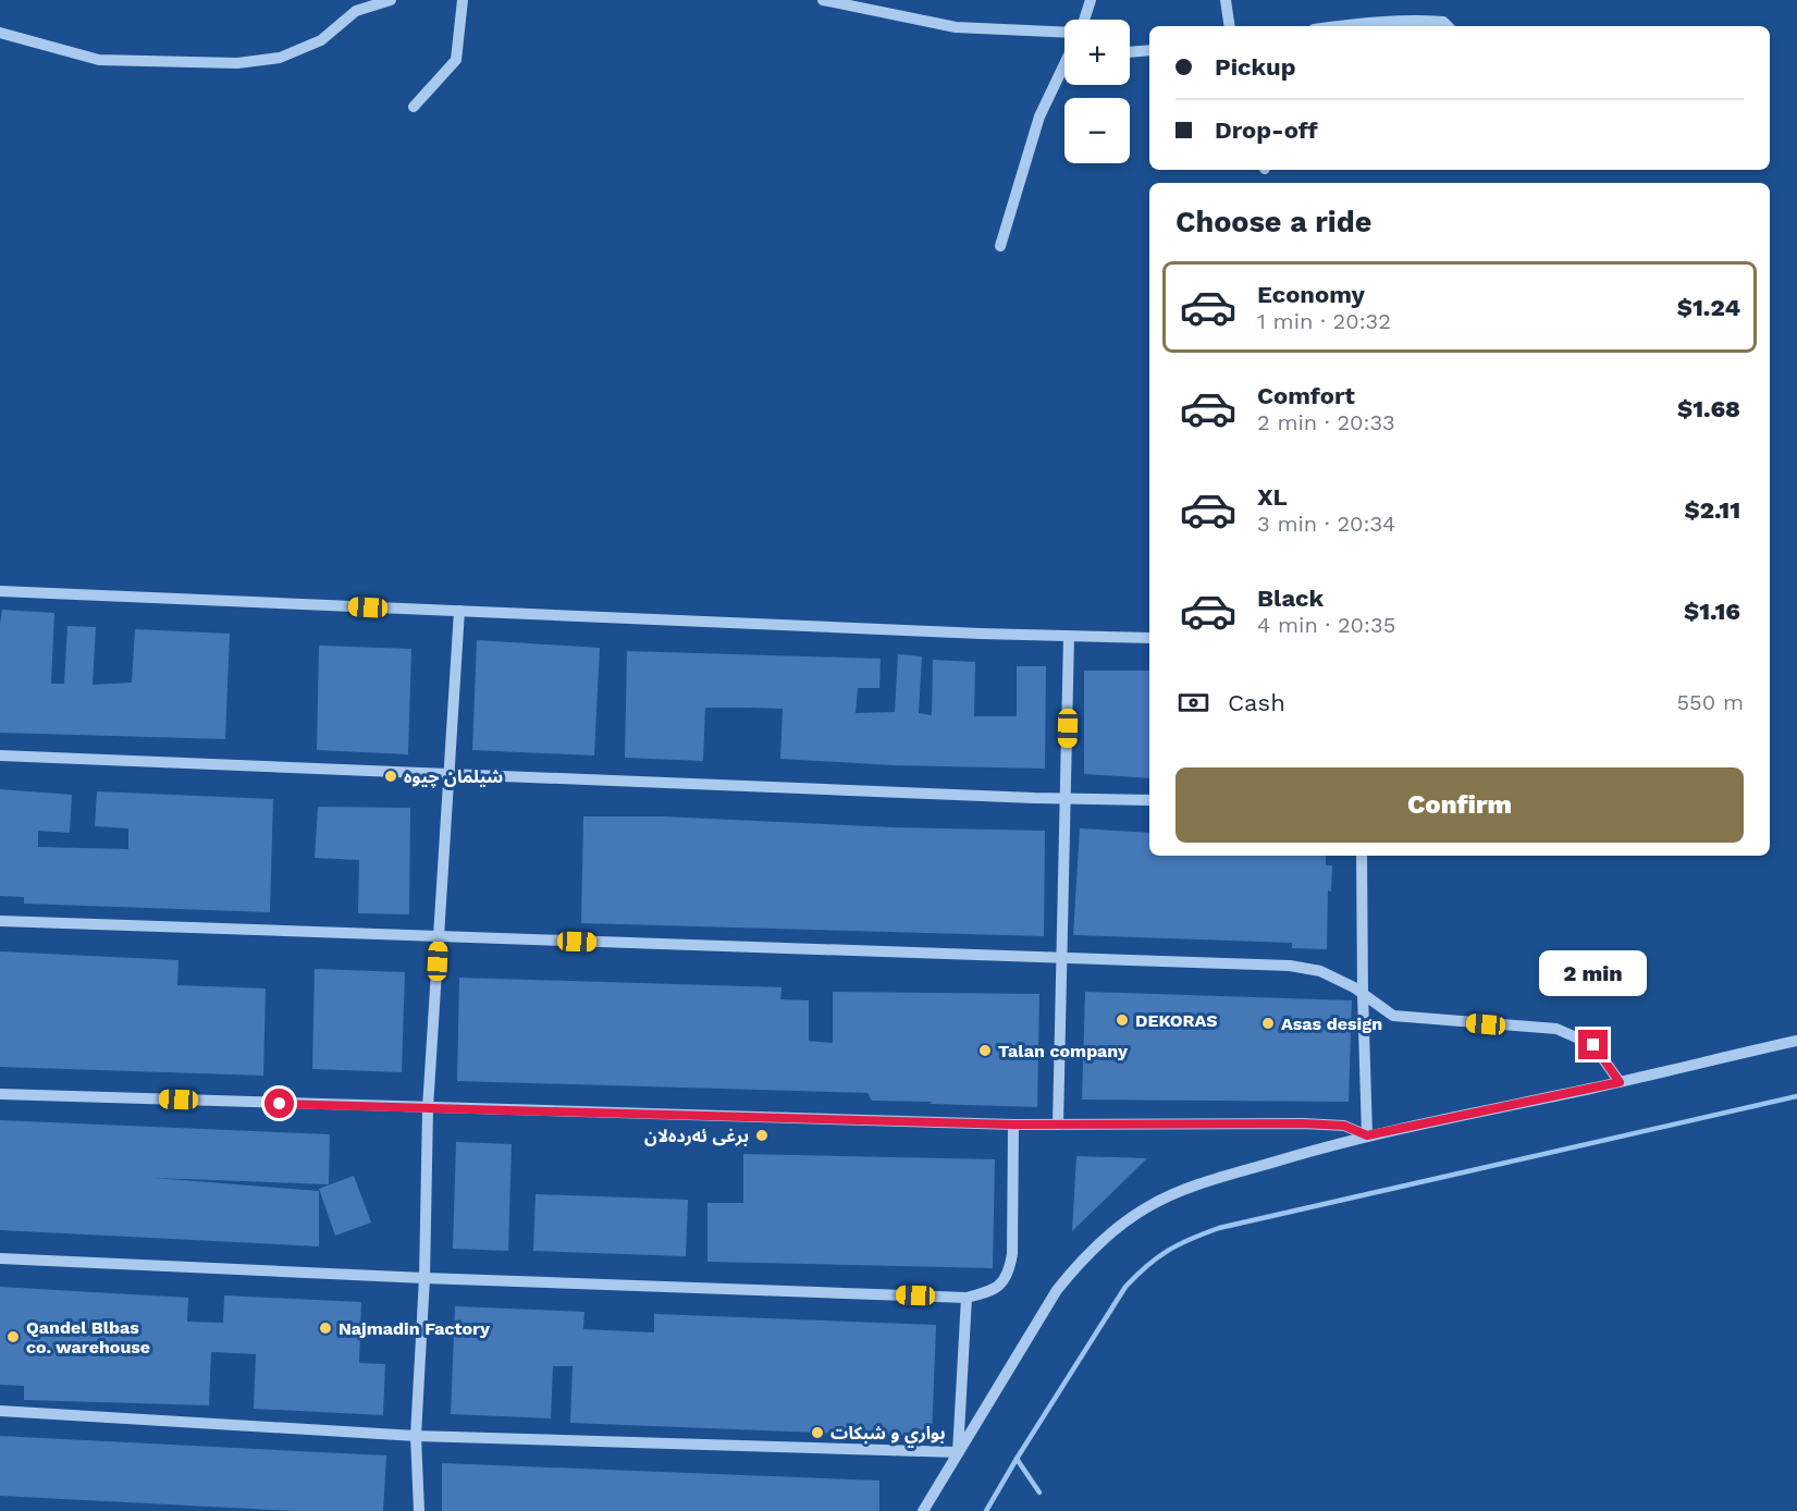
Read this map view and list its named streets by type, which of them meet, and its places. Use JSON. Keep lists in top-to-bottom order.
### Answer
{
  "places": [
    "شيلمان چیوه",
    "DEKORAS",
    "Asas design",
    "Talan company",
    "برغی ئەردەلان",
    "Najmadin Factory",
    "Qandel Blbas co. warehouse",
    "بواري و شبكات"
  ],
  "page": {
    "map_buttons": ["+", "−"],
    "banner": ["Pickup", "Drop-off"],
    "heading": "Choose a ride",
    "list": [
      {
        "name": "Economy",
        "note": "1 min · 20:32",
        "value": "$1.24"
      },
      {
        "name": "Comfort",
        "note": "2 min · 20:33",
        "value": "$1.68"
      },
      {
        "name": "XL",
        "note": "3 min · 20:34",
        "value": "$2.11"
      },
      {
        "name": "Black",
        "note": "4 min · 20:35",
        "value": "$1.16"
      }
    ],
    "pay": ["Cash", "550 m"],
    "buttons": "Confirm",
    "bubble": "2 min"
  }
}
